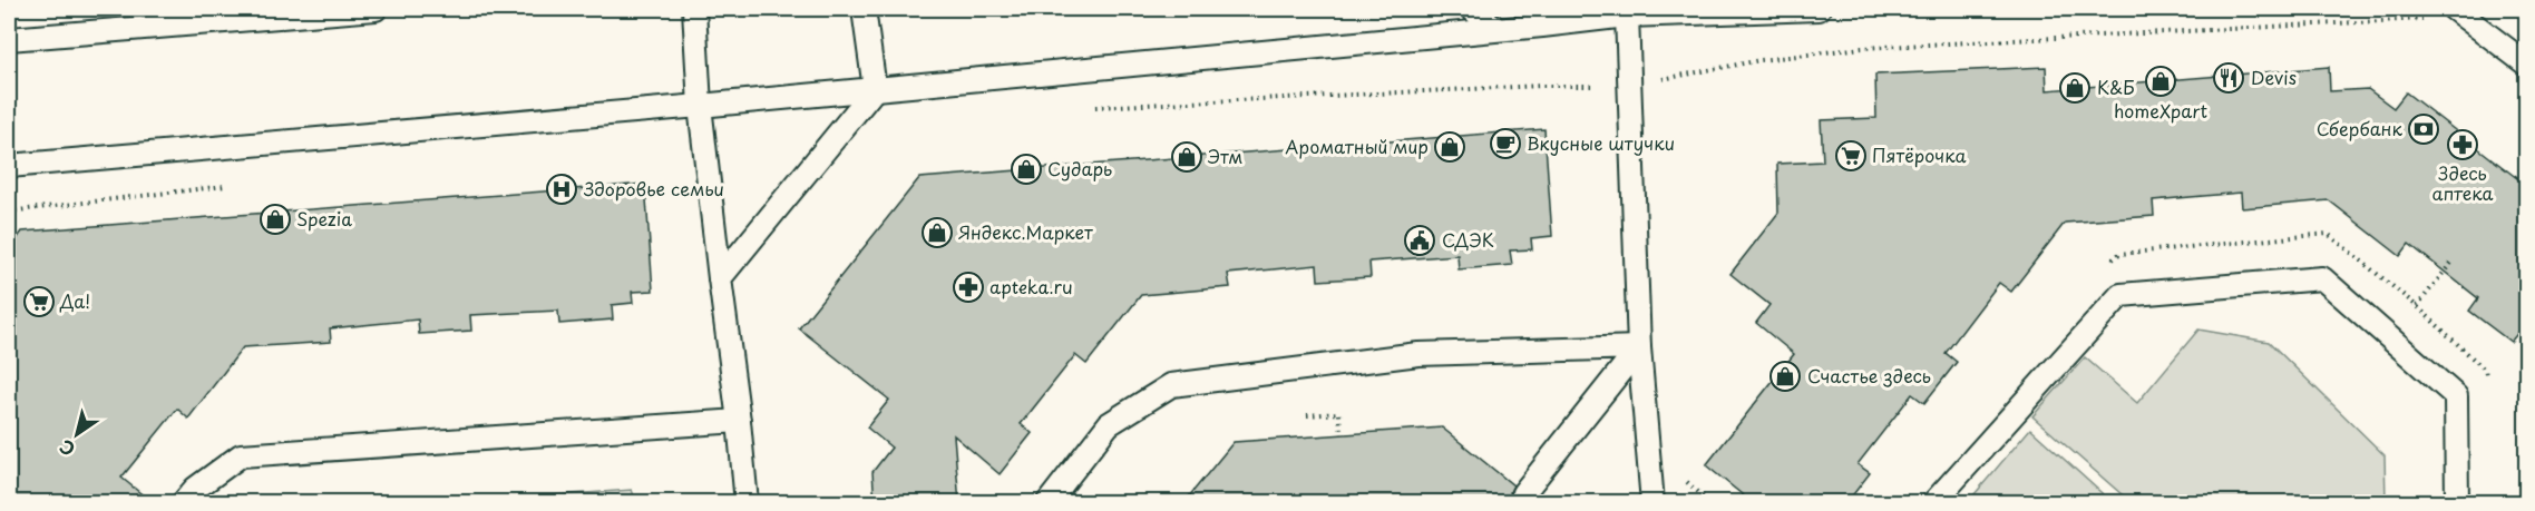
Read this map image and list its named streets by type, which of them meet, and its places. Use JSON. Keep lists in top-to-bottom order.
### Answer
{
  "places": {
    "restaurant": ["Devis"],
    "shop": [
      "homeXpart",
      "К&Б",
      "Ароматный мир",
      "Этм",
      "Сударь",
      "Spezia",
      "Яндекс.Маркет",
      "Счастье здесь"
    ],
    "bank": ["Сбербанк"],
    "cafe": ["Вкусные штучки"],
    "pharmacy": ["Здесь аптека", "apteka.ru"],
    "supermarket": ["Пятёрочка", "Да!"],
    "hospital": ["Здоровье семьи"],
    "public building": ["СДЭК"]
  },
  "north": "bottom left"
}
